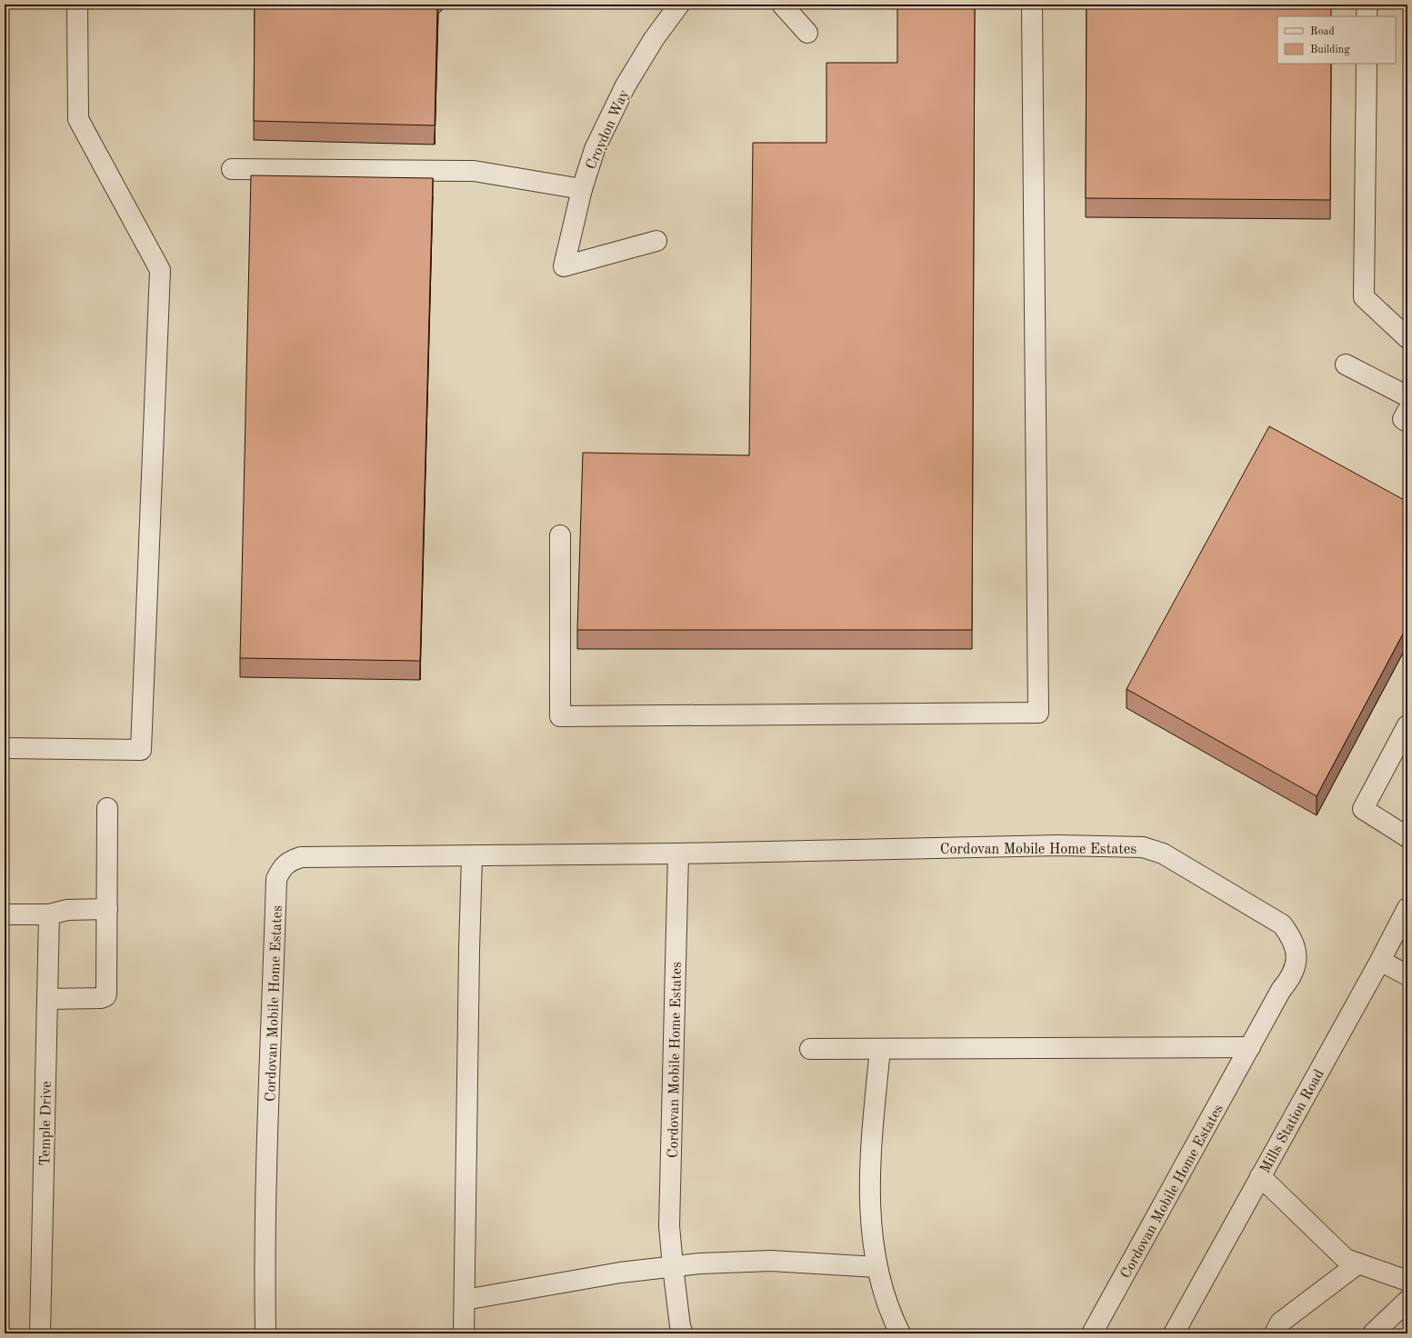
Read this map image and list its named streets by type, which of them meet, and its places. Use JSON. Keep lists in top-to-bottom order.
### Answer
{
  "streets": {
    "street": [
      "Croydon Way",
      "Cordovan Mobile Home Estates",
      "Mills Station Road",
      "Temple Drive"
    ]
  },
  "legend": ["Road", "Building"]
}
